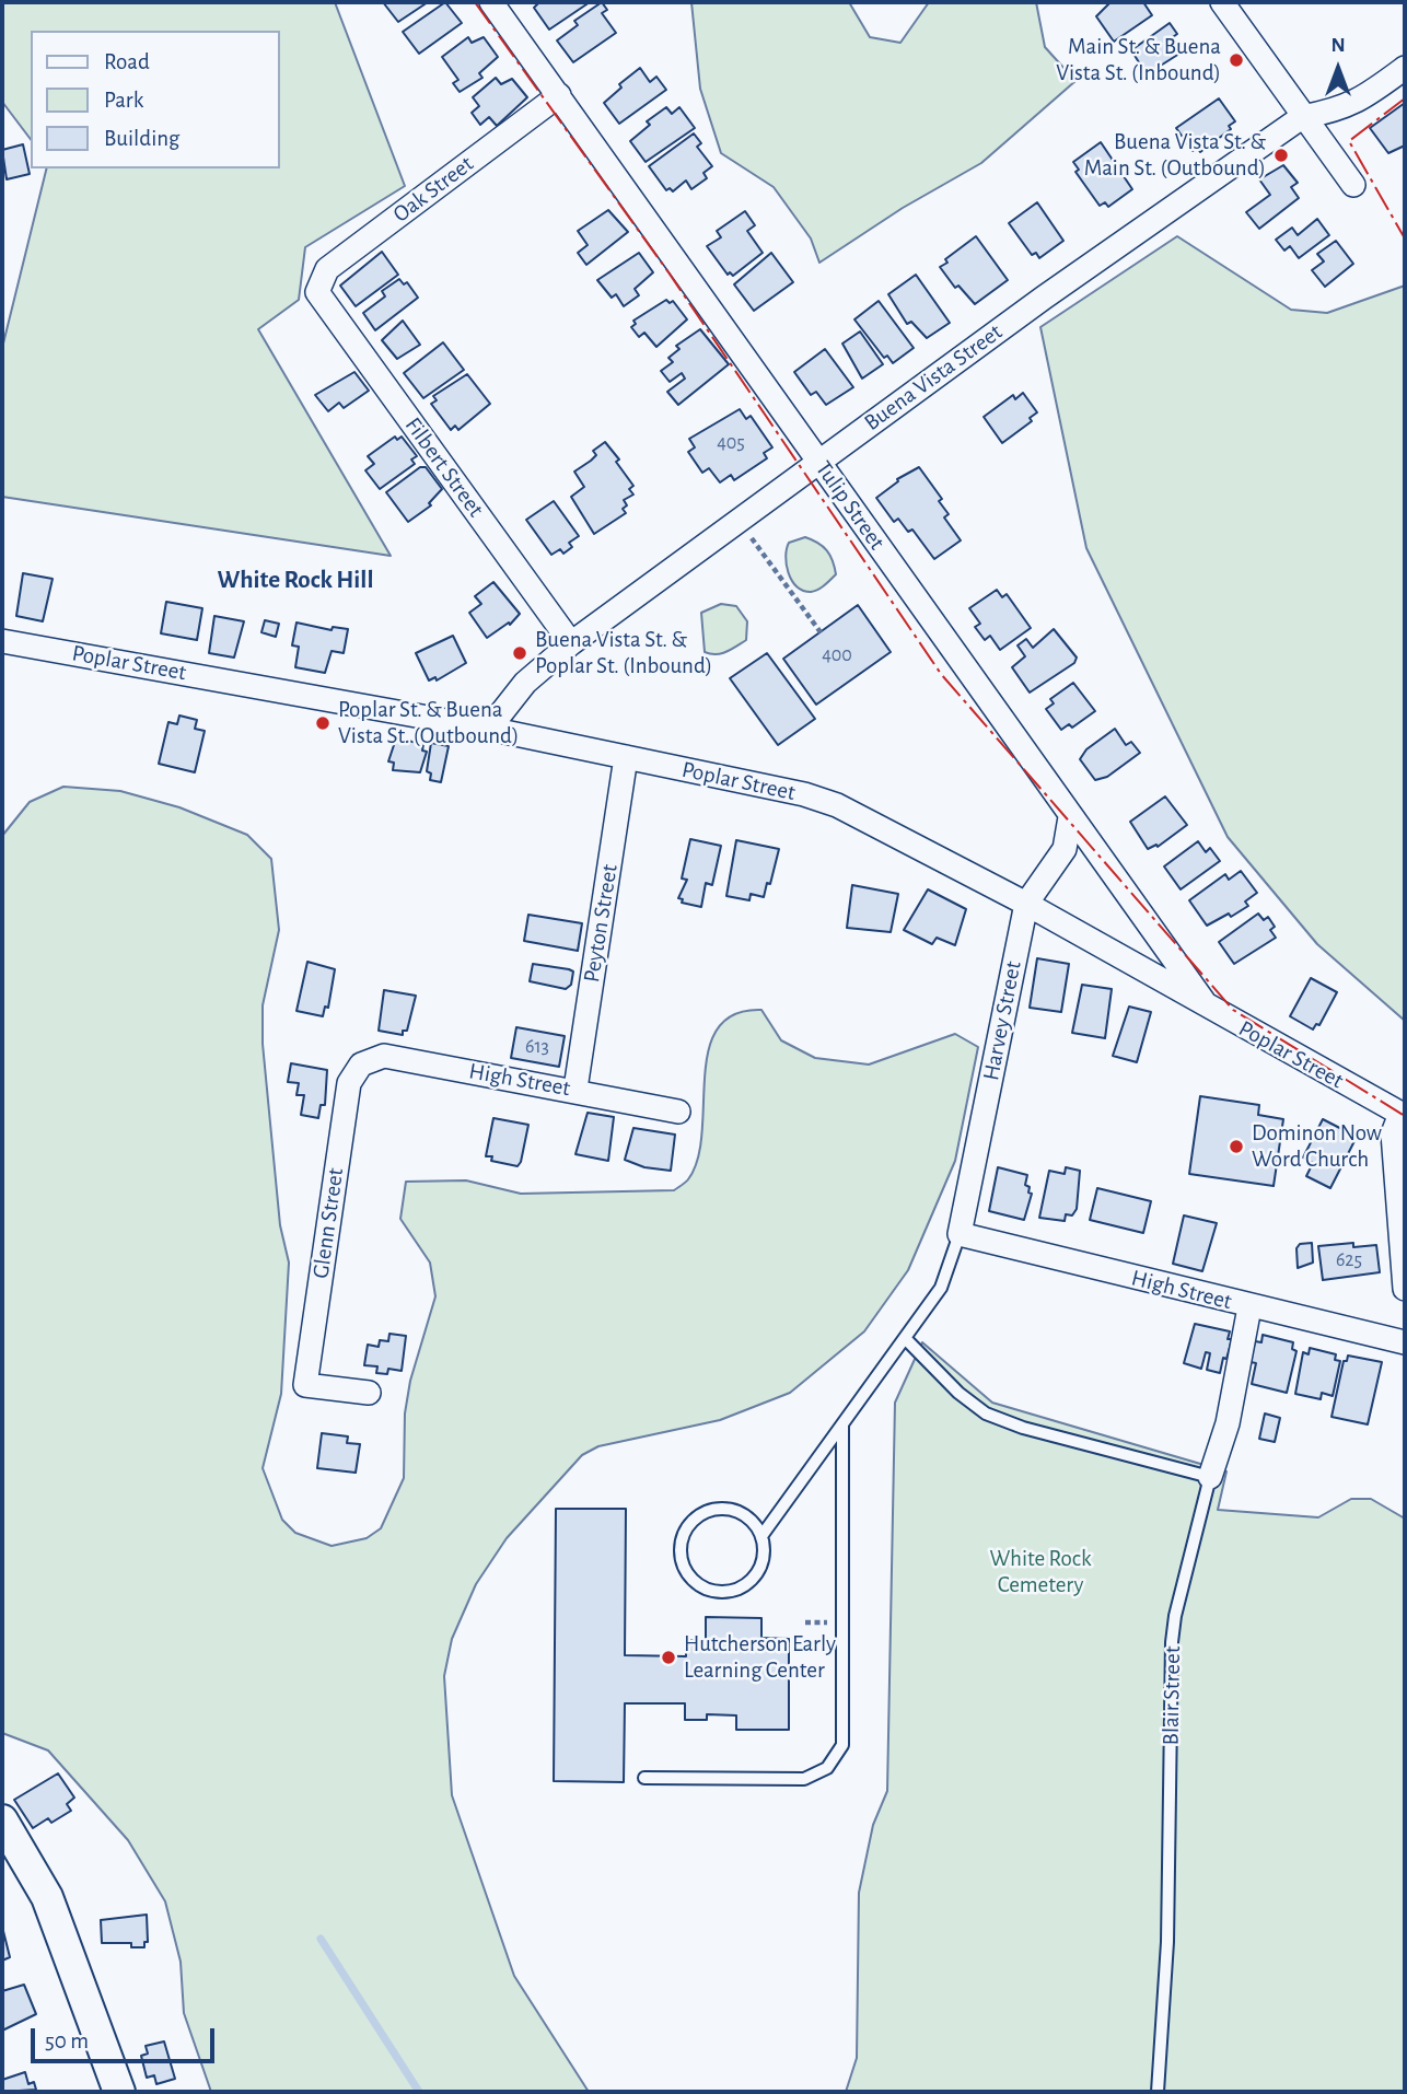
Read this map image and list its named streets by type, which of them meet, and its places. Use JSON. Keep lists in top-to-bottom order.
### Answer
{
  "streets": {
    "street": [
      "Oak Street",
      "Buena Vista Street",
      "Filbert Street",
      "Tulip Street",
      "Poplar Street",
      "Peyton Street",
      "Harvey Street",
      "High Street",
      "Glenn Street",
      "Blair Street"
    ]
  },
  "crossings": [
    ["Oak Street", "Filbert Street"],
    ["Oak Street", "Tulip Street"],
    ["Buena Vista Street", "Filbert Street"],
    ["Buena Vista Street", "Tulip Street"],
    ["Buena Vista Street", "Poplar Street"],
    ["Tulip Street", "Poplar Street"],
    ["Tulip Street", "Harvey Street"],
    ["Poplar Street", "Peyton Street"],
    ["Poplar Street", "Harvey Street"],
    ["Peyton Street", "High Street"],
    ["Harvey Street", "High Street"],
    ["High Street", "Glenn Street"],
    ["High Street", "Blair Street"]
  ],
  "districts": ["White Rock Hill"],
  "parks": ["White Rock Cemetery"],
  "places": [
    "Main St. & Buena Vista St. (Inbound)",
    "Buena Vista St. & Main St. (Outbound)",
    "Buena Vista St. & Poplar St. (Inbound)",
    "Poplar St. & Buena Vista St. (Outbound)",
    "Dominon Now Word Church",
    "Hutcherson Early Learning Center"
  ],
  "house_numbers": [
    "405",
    "400",
    "613",
    "625"
  ],
  "legend": ["Road", "Park", "Building"],
  "scale_bar": "50 m",
  "north": "top"
}
